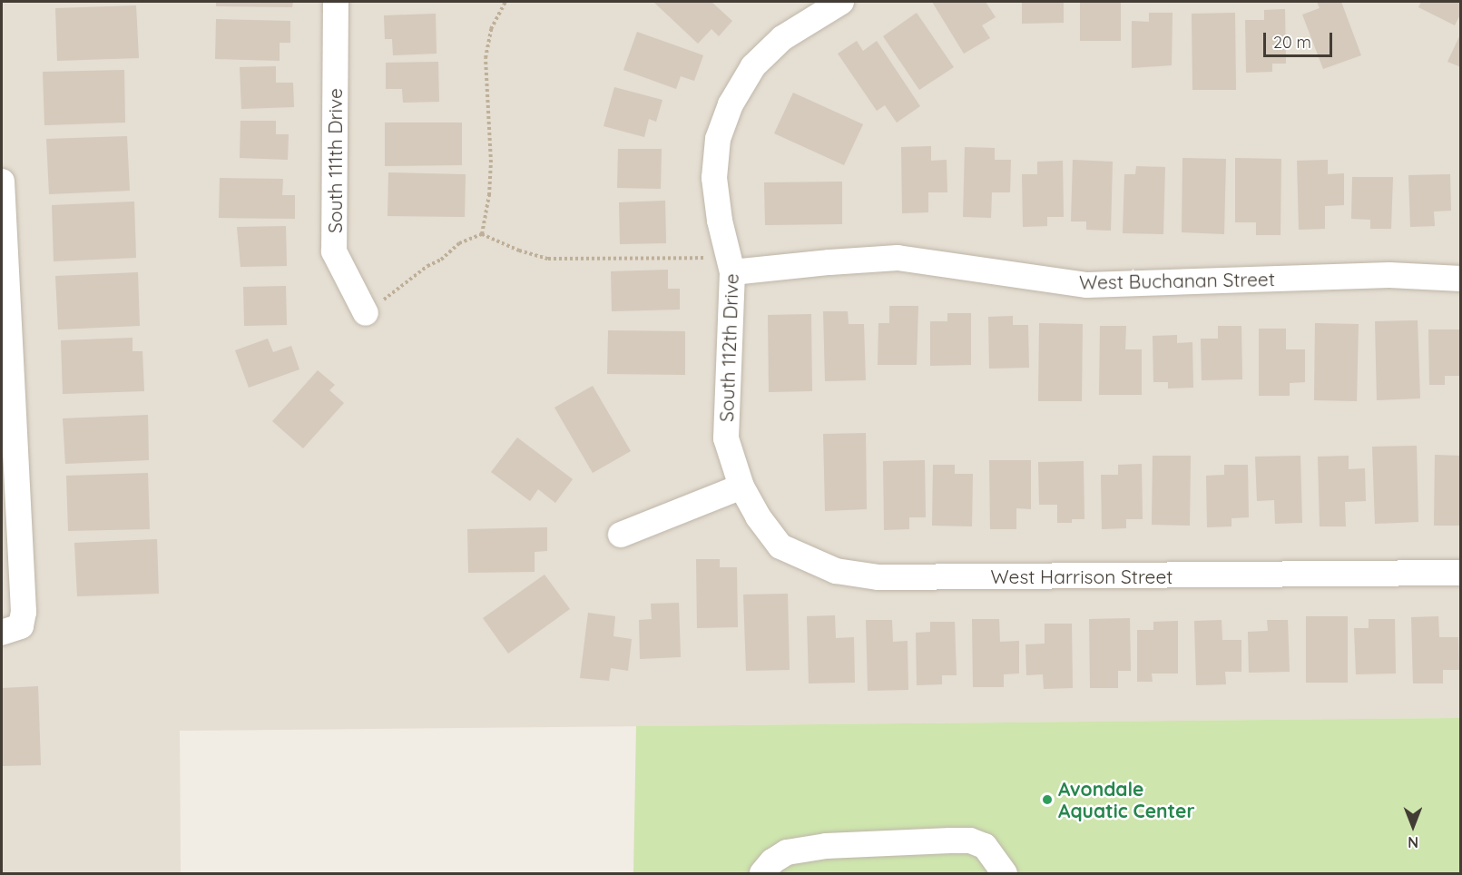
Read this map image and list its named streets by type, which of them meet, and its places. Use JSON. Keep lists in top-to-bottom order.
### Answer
{
  "streets": {
    "street": [
      "South 111th Drive",
      "West Buchanan Street",
      "South 112th Drive",
      "West Harrison Street"
    ]
  },
  "crossings": [
    ["West Buchanan Street", "South 112th Drive"],
    ["South 112th Drive", "West Harrison Street"]
  ],
  "places": ["Avondale Aquatic Center"],
  "scale_bar": "20 m",
  "north": "bottom"
}
